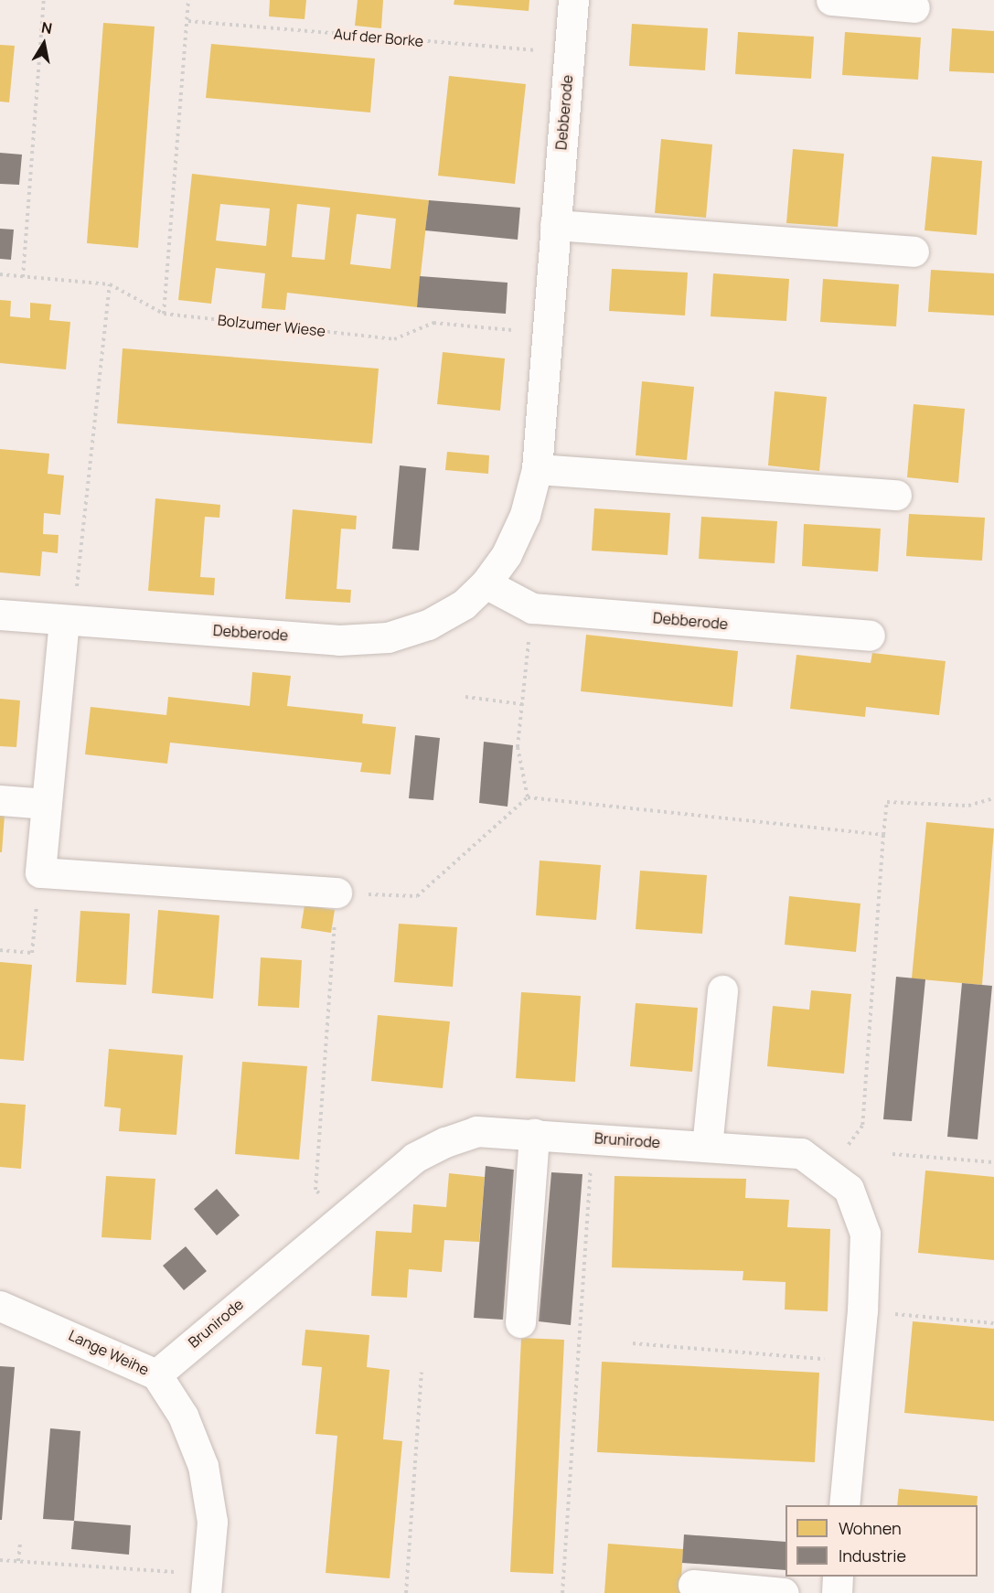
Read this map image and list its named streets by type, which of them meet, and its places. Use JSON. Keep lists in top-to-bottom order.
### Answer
{
  "streets": {
    "street": ["Debberode", "Brunirode", "Lange Weihe"],
    "path": ["Auf der Borke", "Bolzumer Wiese"]
  },
  "crossings": [
    ["Auf der Borke", "Debberode"],
    ["Debberode", "Bolzumer Wiese"],
    ["Brunirode", "Lange Weihe"]
  ],
  "legend": ["Wohnen", "Industrie"],
  "north": "top"
}
